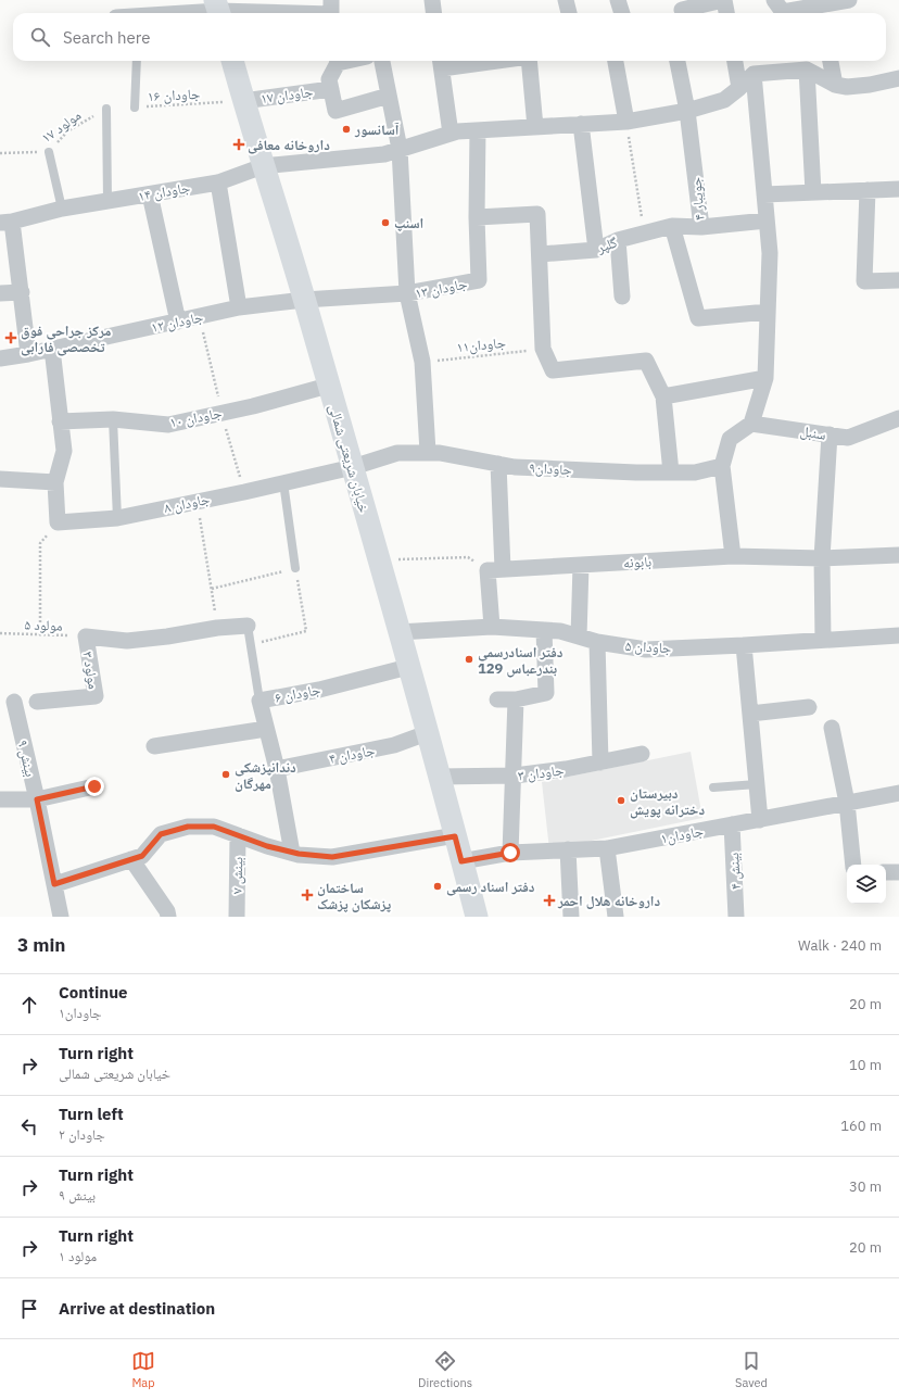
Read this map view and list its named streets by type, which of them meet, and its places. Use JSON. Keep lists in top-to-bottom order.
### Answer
{
  "streets": {
    "main road": ["خیابان شریعتی شمالی"],
    "street": [
      "جاودان ۱۷",
      "جاودان ۱۴",
      "جویبار ۴",
      "گلپر",
      "جاودان ۱۳",
      "جاودان ۱۲",
      "جاودان ۱۰",
      "سنبل",
      "جاودان۹",
      "جاودان ۸",
      "بابونه",
      "جاودان ۵",
      "مولود ۳",
      "جاودان ۶",
      "جاودان ۴",
      "بینش ۹",
      "جاودان ۳",
      "جاودان۱",
      "بینش ۴",
      "بینش ۷"
    ],
    "path": [
      "جاودان ۱۶",
      "مولود ۱۷",
      "جاودان۱۱",
      "مولود ۵"
    ]
  },
  "crossings": [
    ["جاودان ۱۶", "جاودان ۱۷"],
    ["جاودان ۱۶", "خیابان شریعتی شمالی"],
    ["جاودان ۱۷", "خیابان شریعتی شمالی"],
    ["جاودان ۱۴", "خیابان شریعتی شمالی"],
    ["جویبار ۴", "گلپر"],
    ["جاودان ۱۳", "جاودان ۱۲"],
    ["جاودان ۱۳", "خیابان شریعتی شمالی"],
    ["جاودان ۱۲", "خیابان شریعتی شمالی"],
    ["جاودان ۱۰", "خیابان شریعتی شمالی"],
    ["خیابان شریعتی شمالی", "جاودان۹"],
    ["خیابان شریعتی شمالی", "جاودان ۸"],
    ["خیابان شریعتی شمالی", "جاودان ۵"],
    ["خیابان شریعتی شمالی", "جاودان ۶"],
    ["خیابان شریعتی شمالی", "جاودان ۴"],
    ["خیابان شریعتی شمالی", "جاودان ۳"],
    ["خیابان شریعتی شمالی", "جاودان۱"],
    ["جاودان۹", "جاودان ۸"],
    ["مولود ۵", "مولود ۳"],
    ["جاودان۱", "بینش ۴"]
  ],
  "places": {
    "other": [
      "آسانسور",
      "اسنپ",
      "دفتر اسنادرسمی 129 بندرعباس",
      "دندانپزشکی مهرگان",
      "دبیرستان دخترانه پویش",
      "دفتر اسناد رسمی"
    ],
    "health": [
      "داروخانه معافی",
      "مرکز جراحی فوق تخصصی فارابی",
      "ساختمان پزشکان پزشک",
      "داروخانه هلال احمر"
    ]
  },
  "page": {
    "search": "Search here",
    "heading": ["3 min", "Walk · 240 m"],
    "list": [
      ["Continue", "جاودان۱", "20 m"],
      ["Turn right", "خیابان شریعتی شمالی", "10 m"],
      ["Turn left", "جاودان ۲", "160 m"],
      ["Turn right", "بینش ۹", "30 m"],
      ["Turn right", "مولود ۱", "20 m"],
      "Arrive at destination"
    ],
    "nav": ["Map", "Directions", "Saved"]
  }
}
